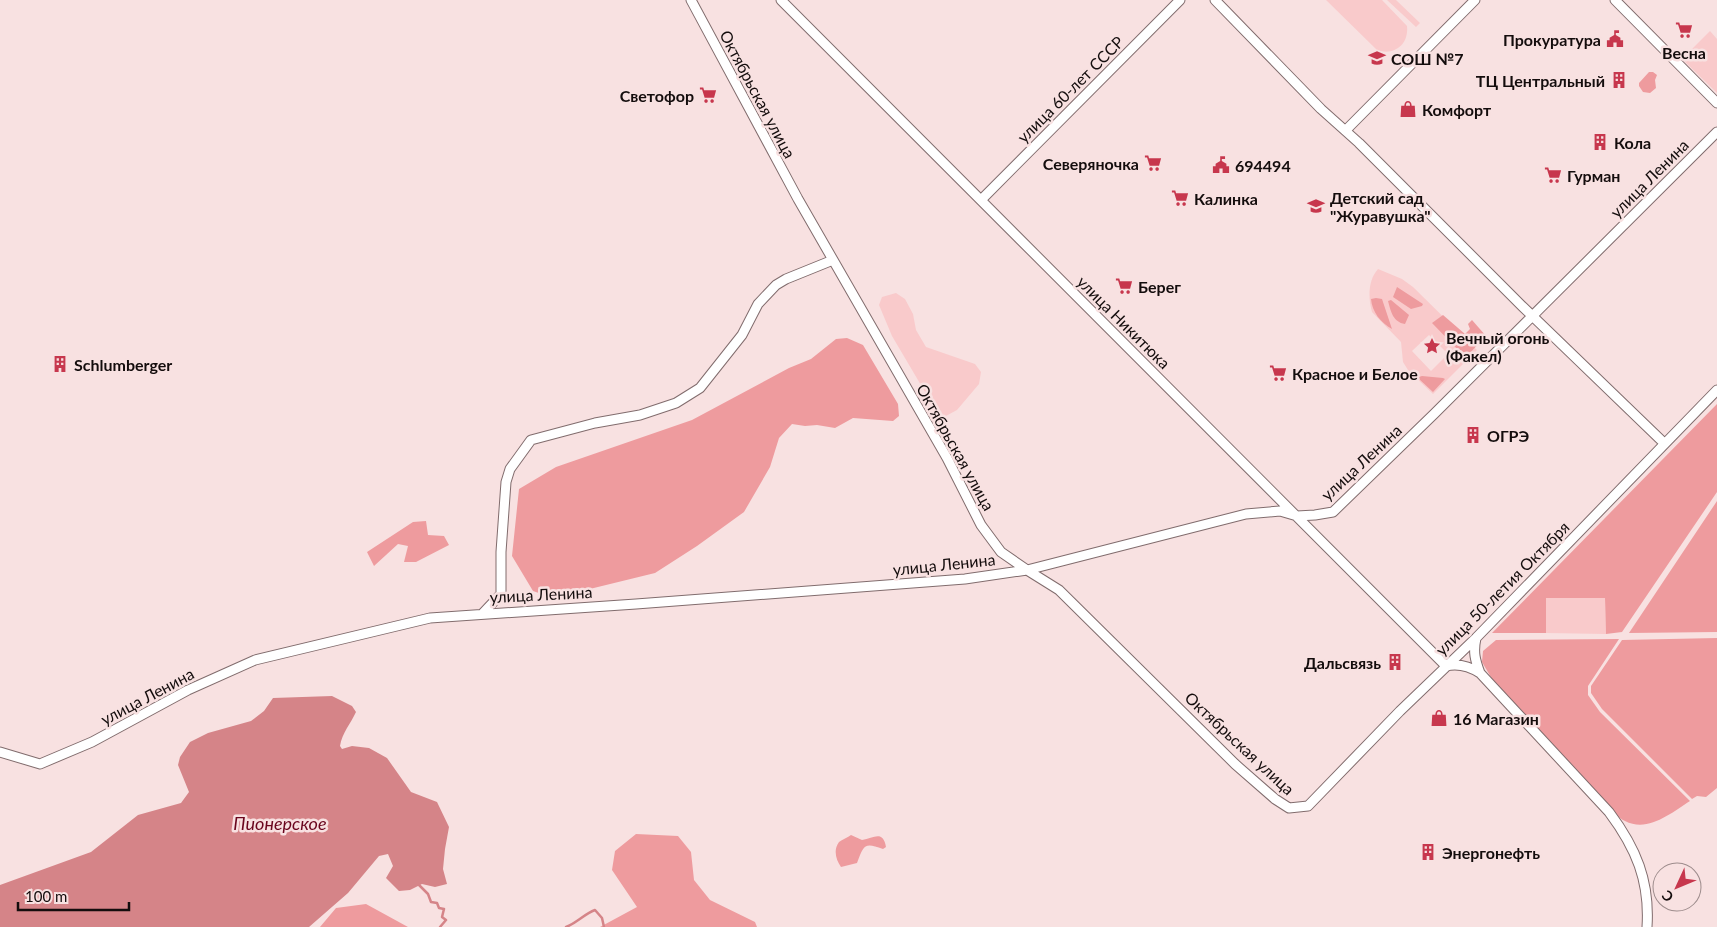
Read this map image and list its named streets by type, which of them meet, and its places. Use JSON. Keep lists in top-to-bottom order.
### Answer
{
  "streets": {
    "street": [
      "улица 60-лет СССР",
      "Октябрьская улица",
      "улица Ленина",
      "улица Никитюка",
      "улица 50-летия Октября"
    ]
  },
  "crossings": [
    ["улица 60-лет СССР", "улица Никитюка"],
    ["Октябрьская улица", "улица Ленина"],
    ["Октябрьская улица", "улица 50-летия Октября"],
    ["улица Ленина", "улица Никитюка"],
    ["улица Никитюка", "улица 50-летия Октября"]
  ],
  "water": ["Пионерское"],
  "places": {
    "supermarket": [
      "Весна",
      "Светофор",
      "Северяночка",
      "Гурман",
      "Калинка",
      "Берег",
      "Красное и Белое"
    ],
    "public building": ["Прокуратура", "694494"],
    "school or university": ["СОШ №7", "Детский сад \"Журавушка\""],
    "building": [
      "ТЦ Центральный",
      "Кола",
      "Schlumberger",
      "ОГРЭ",
      "Дальсвязь",
      "Энергонефть"
    ],
    "shop": ["Комфорт", "16 Магазин"],
    "place": ["Вечный огонь (Факел)"]
  },
  "scale_bar": "100 m",
  "north": "bottom left"
}
